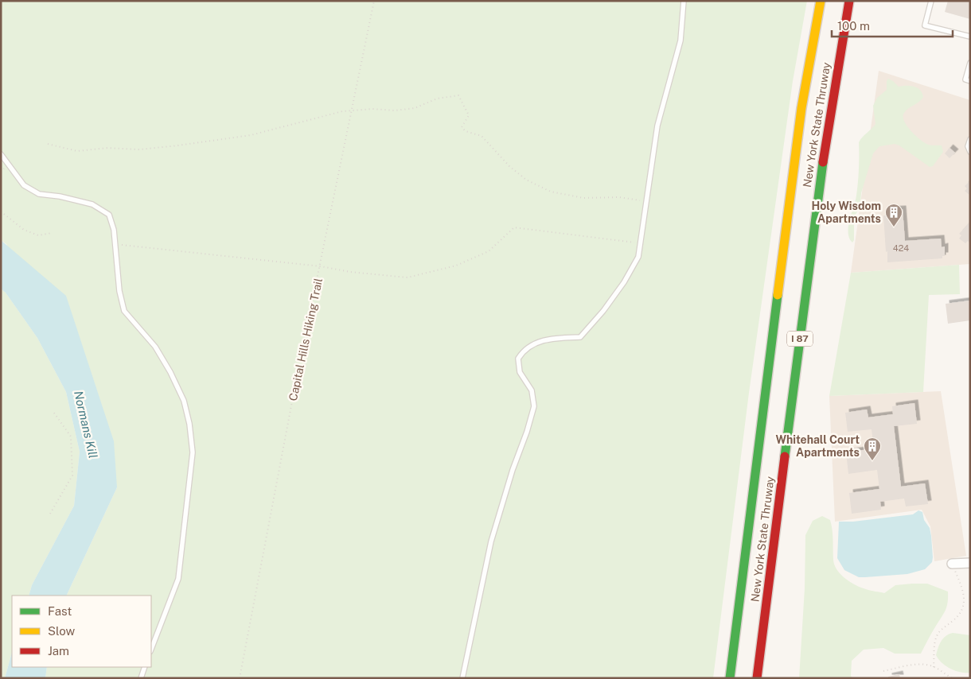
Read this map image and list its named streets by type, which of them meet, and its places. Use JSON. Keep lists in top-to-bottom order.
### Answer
{
  "streets": {
    "highway": ["New York State Thruway", "I 87"],
    "path": ["Capital Hills Hiking Trail"]
  },
  "water": ["Normans Kill"],
  "places": {
    "building": ["Holy Wisdom Apartments", "Whitehall Court Apartments"]
  },
  "house_numbers": ["424"],
  "legend": ["Fast", "Slow", "Jam"],
  "scale_bar": "100 m"
}
